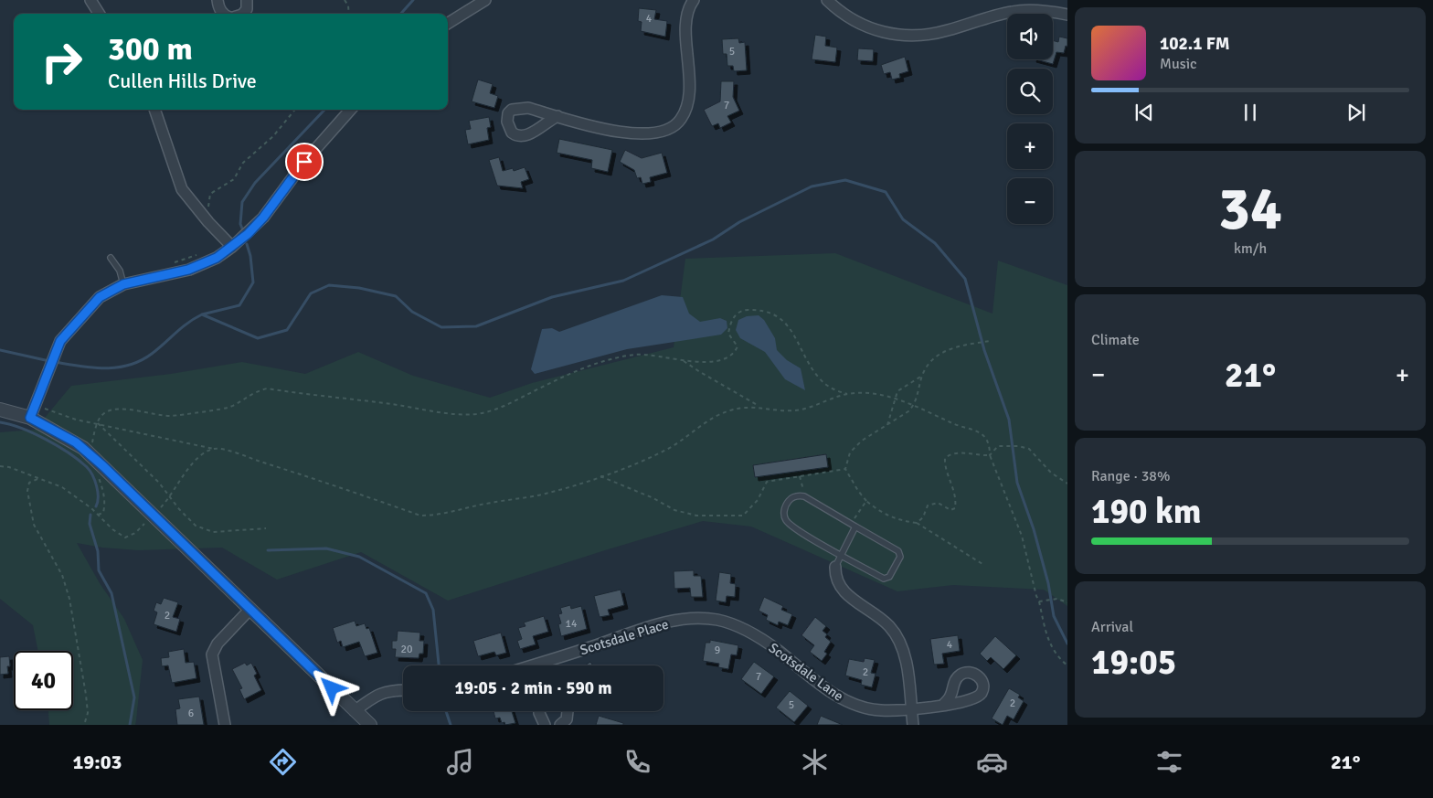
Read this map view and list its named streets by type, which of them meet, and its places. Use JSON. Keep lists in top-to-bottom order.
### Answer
{
  "streets": {
    "street": ["Scotsdale Place", "Scotsdale Lane"]
  },
  "crossings": [
    ["Scotsdale Place", "Scotsdale Lane"]
  ],
  "house_numbers": [
    "4",
    "5",
    "7",
    "2",
    "14",
    "4",
    "20",
    "9",
    "2",
    "7",
    "2",
    "5",
    "6"
  ],
  "page": {
    "map_buttons": ["+", "−"],
    "turn": ["300 m", "Cullen Hills Drive"],
    "song": ["102.1 FM", "Music"],
    "tile": [
      ["34", "km/h"],
      "Climate",
      ["Range · 38%", "190 km"],
      ["Arrival", "19:05"]
    ],
    "heat": ["−", "21°", "+"],
    "limit": "40",
    "trip": "19:05 · 2 min · 590 m",
    "tabs": ["19:03", "21°"]
  }
}
